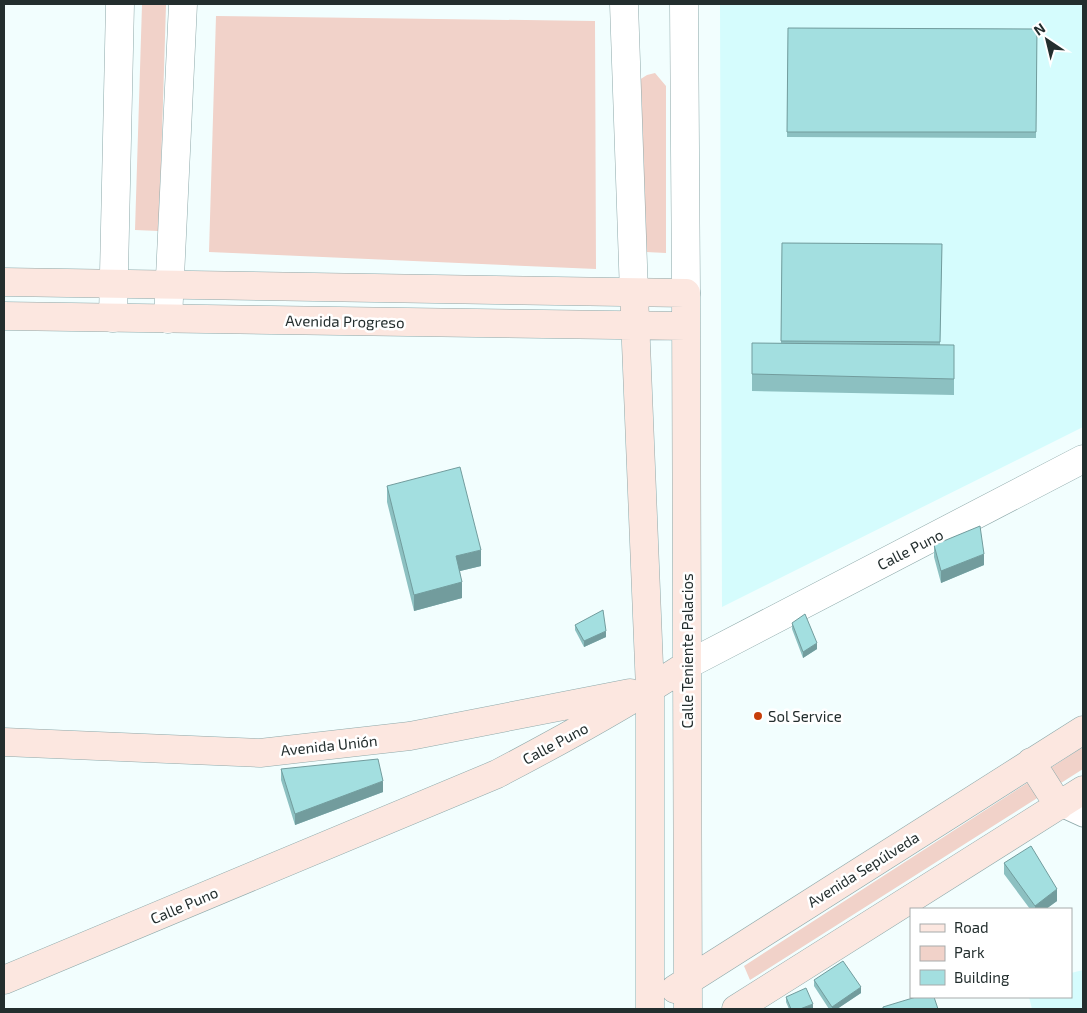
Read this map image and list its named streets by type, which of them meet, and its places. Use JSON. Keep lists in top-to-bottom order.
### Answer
{
  "streets": {
    "main road": [
      "Avenida Progreso",
      "Calle Puno",
      "Calle Teniente Palacios",
      "Avenida Unión",
      "Avenida Sepúlveda"
    ]
  },
  "crossings": [
    ["Avenida Progreso", "Calle Teniente Palacios"],
    ["Calle Puno", "Calle Teniente Palacios"],
    ["Calle Puno", "Avenida Unión"],
    ["Calle Teniente Palacios", "Avenida Sepúlveda"]
  ],
  "places": ["Sol Service"],
  "legend": ["Road", "Park", "Building"],
  "north": "top left"
}
